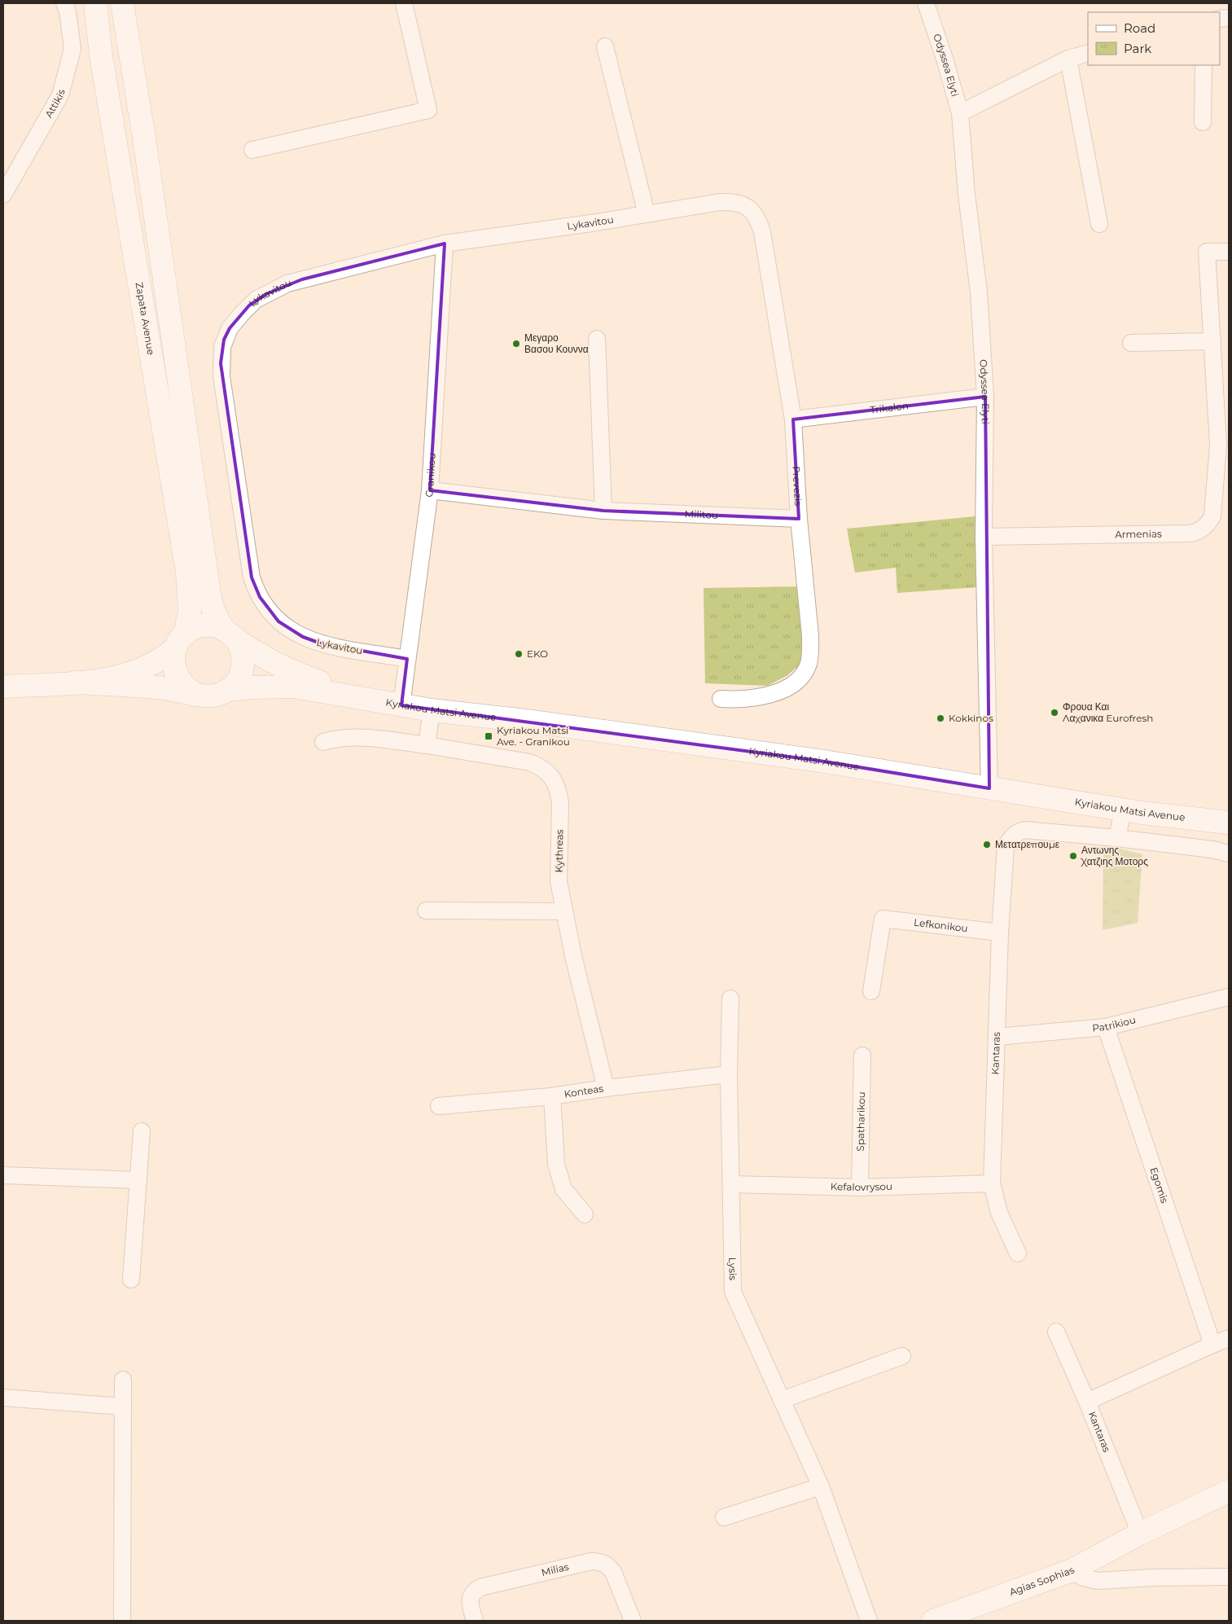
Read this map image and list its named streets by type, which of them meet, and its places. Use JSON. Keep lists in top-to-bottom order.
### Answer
{
  "streets": {
    "main road": ["Zapata Avenue", "Kyriakou Matsi Avenue", "Agias Sophias"],
    "street": [
      "Odyssea Elyti",
      "Attikis",
      "Lykavitou",
      "Trikalon",
      "Granikou",
      "Prevezis",
      "Militou",
      "Armenias",
      "Kythreas",
      "Lefkonikou",
      "Patrikiou",
      "Kantaras",
      "Konteas",
      "Spatharikou",
      "Egomis",
      "Kefalovrysou",
      "Lysis",
      "Milias"
    ]
  },
  "crossings": [
    ["Odyssea Elyti", "Trikalon"],
    ["Odyssea Elyti", "Armenias"],
    ["Odyssea Elyti", "Kyriakou Matsi Avenue"],
    ["Lykavitou", "Granikou"],
    ["Lykavitou", "Prevezis"],
    ["Zapata Avenue", "Kyriakou Matsi Avenue"],
    ["Trikalon", "Prevezis"],
    ["Granikou", "Militou"],
    ["Granikou", "Kyriakou Matsi Avenue"],
    ["Prevezis", "Militou"],
    ["Kythreas", "Konteas"],
    ["Lefkonikou", "Kantaras"],
    ["Patrikiou", "Kantaras"],
    ["Patrikiou", "Egomis"],
    ["Kantaras", "Kefalovrysou"],
    ["Konteas", "Lysis"],
    ["Spatharikou", "Kefalovrysou"],
    ["Kefalovrysou", "Lysis"]
  ],
  "places": {
    "other": [
      "Μεγαρο Βασου Κουννα",
      "EKO",
      "Φρουα Και Λαχανικα Eurofresh",
      "Kokkinos",
      "Μετατρεπουμε",
      "Αντωνης Χατζιης Μοτορς"
    ],
    "transit": ["Kyriakou Matsi Ave. - Granikou"]
  },
  "legend": ["Road", "Park"]
}
